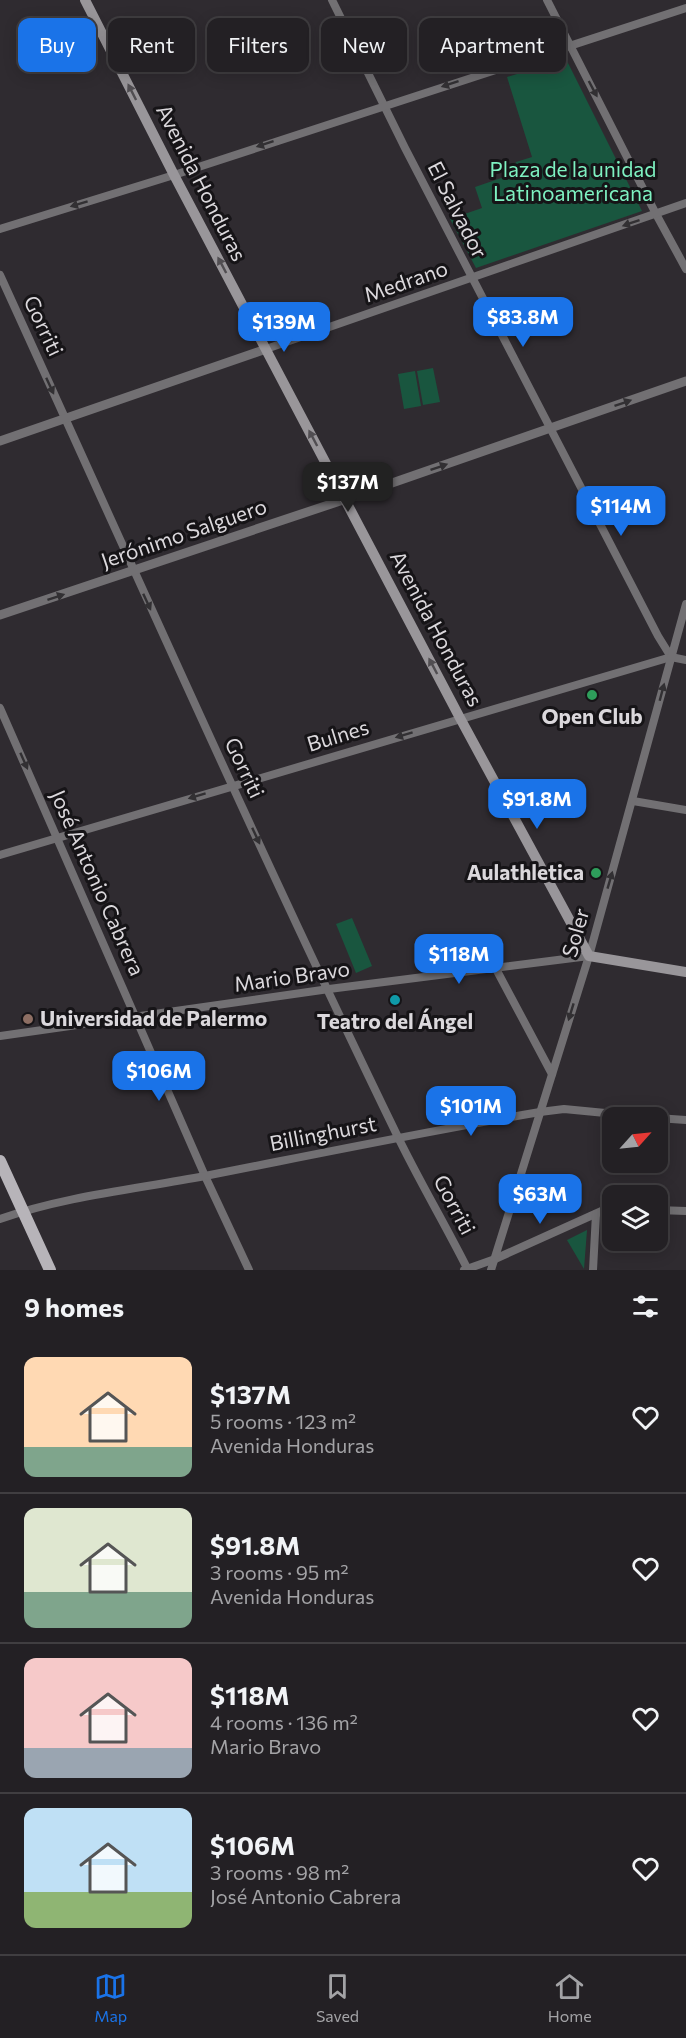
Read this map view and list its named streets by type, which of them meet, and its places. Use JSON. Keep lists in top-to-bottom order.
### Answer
{
  "streets": {
    "main road": ["Avenida Honduras"],
    "street": [
      "El Salvador",
      "Medrano",
      "Gorriti",
      "Jerónimo Salguero",
      "Bulnes",
      "José Antonio Cabrera",
      "Soler",
      "Mario Bravo",
      "Billinghurst"
    ]
  },
  "crossings": [
    ["Avenida Honduras", "Medrano"],
    ["Avenida Honduras", "Jerónimo Salguero"],
    ["Avenida Honduras", "Bulnes"],
    ["Avenida Honduras", "Soler"],
    ["Avenida Honduras", "Mario Bravo"],
    ["El Salvador", "Medrano"],
    ["El Salvador", "Jerónimo Salguero"],
    ["El Salvador", "Bulnes"],
    ["El Salvador", "Soler"],
    ["Medrano", "Gorriti"],
    ["Gorriti", "Jerónimo Salguero"],
    ["Gorriti", "Bulnes"],
    ["Gorriti", "Mario Bravo"],
    ["Gorriti", "Billinghurst"],
    ["Bulnes", "José Antonio Cabrera"],
    ["Bulnes", "Soler"],
    ["José Antonio Cabrera", "Mario Bravo"],
    ["José Antonio Cabrera", "Billinghurst"],
    ["Soler", "Mario Bravo"],
    ["Soler", "Billinghurst"]
  ],
  "one_way": [
    "Avenida Honduras",
    "Gorriti",
    "Jerónimo Salguero",
    "Bulnes"
  ],
  "parks": ["Plaza de la unidad Latinoamericana"],
  "places": [
    "Open Club",
    "Aulathletica",
    "Teatro del Ángel",
    "Universidad de Palermo"
  ],
  "north": "top right",
  "page": {
    "chip": [
      "Buy",
      "Rent",
      "Filters",
      "New",
      "Apartment"
    ],
    "price": [
      "$83.8M",
      "$139M",
      "$137M",
      "$114M",
      "$91.8M",
      "$118M",
      "$106M",
      "$101M",
      "$63M"
    ],
    "heading": "9 homes",
    "list": [
      {
        "name": "$137M",
        "note": "5 rooms · 123 m² · Avenida Honduras"
      },
      {
        "name": "$91.8M",
        "note": "3 rooms · 95 m² · Avenida Honduras"
      },
      {
        "name": "$118M",
        "note": "4 rooms · 136 m² · Mario Bravo"
      },
      {
        "name": "$106M",
        "note": "3 rooms · 98 m² · José Antonio Cabrera"
      }
    ],
    "tabs": ["Map", "Saved", "Home"]
  }
}
